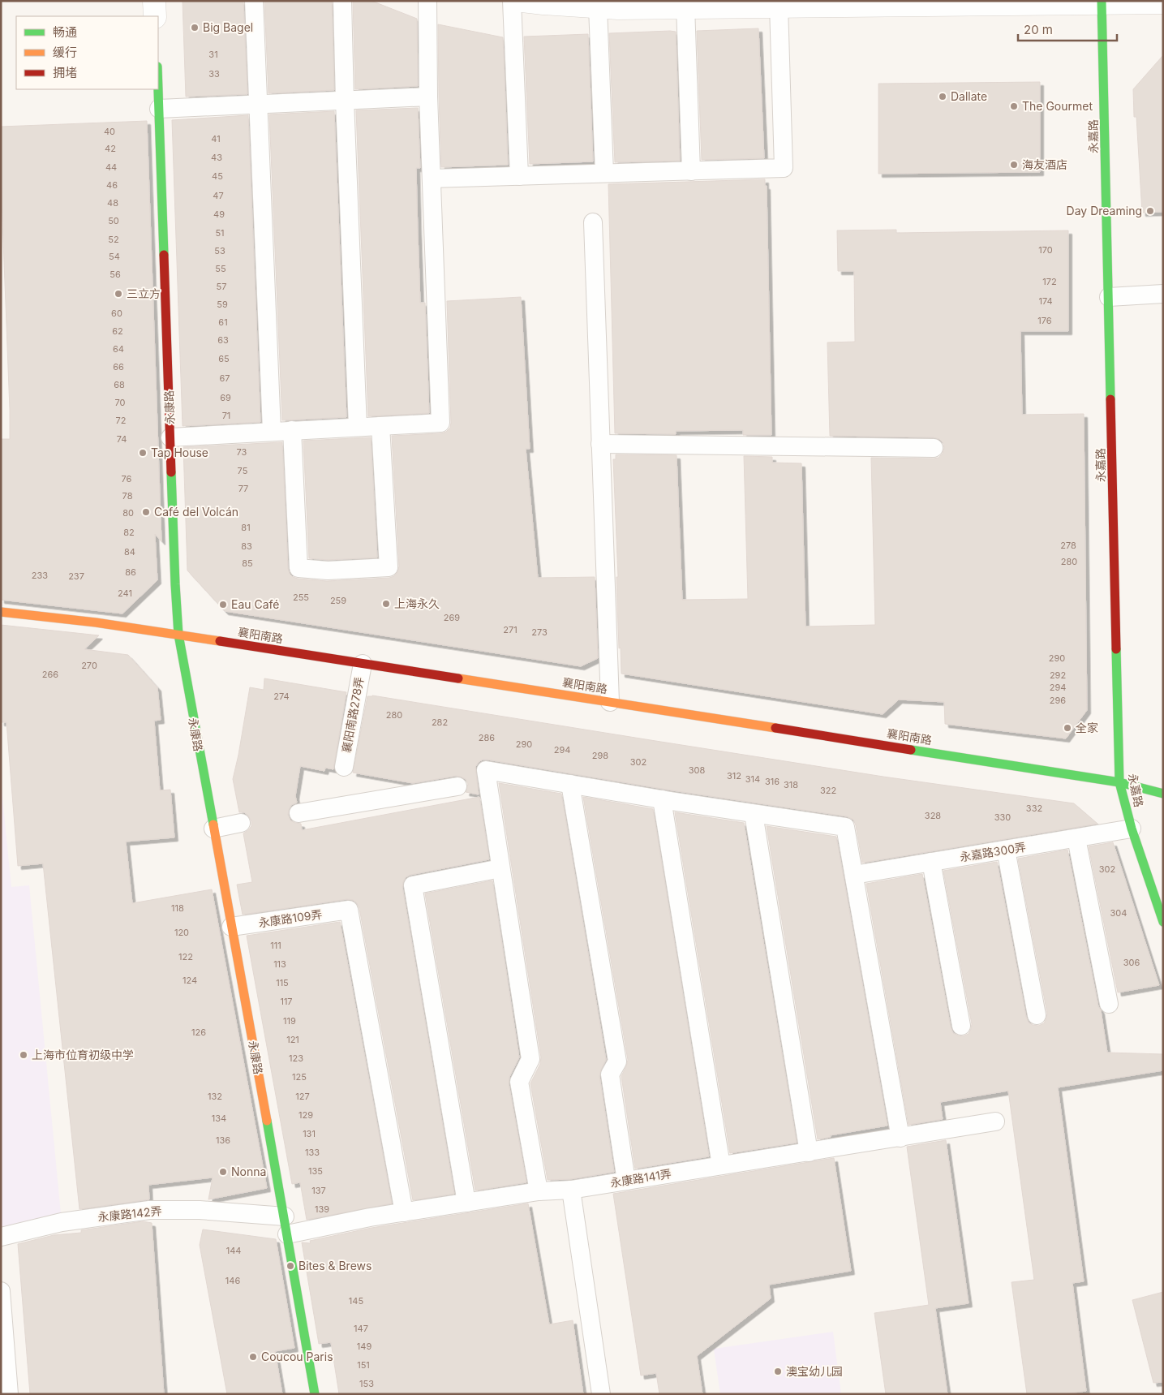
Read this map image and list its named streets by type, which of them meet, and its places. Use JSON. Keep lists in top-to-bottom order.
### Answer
{
  "streets": {
    "street": ["永嘉路", "永康路", "襄阳南路"],
    "lane": [
      "襄阳南路278弄",
      "永嘉路300弄",
      "永康路109弄",
      "永康路141弄",
      "永康路142弄"
    ]
  },
  "crossings": [
    ["永嘉路", "襄阳南路"],
    ["永嘉路", "永嘉路300弄"],
    ["永康路", "襄阳南路"],
    ["永康路", "永康路109弄"],
    ["永康路", "永康路141弄"],
    ["永康路", "永康路142弄"],
    ["襄阳南路", "襄阳南路278弄"],
    ["永康路109弄", "永康路141弄"],
    ["永康路141弄", "永康路142弄"]
  ],
  "places": [
    "Big Bagel",
    "Dallate",
    "The Gourmet",
    "海友酒店",
    "Day Dreaming",
    "三立方",
    "Tap House",
    "Café del Volcán",
    "上海永久",
    "Eau Café",
    "全家",
    "上海市位育初级中学",
    "Nonna",
    "Bites & Brews",
    "Coucou Paris",
    "澳宝幼儿园"
  ],
  "house_numbers": [
    "31",
    "33",
    "40",
    "41",
    "42",
    "43",
    "44",
    "45",
    "46",
    "47",
    "48",
    "49",
    "50",
    "51",
    "52",
    "170",
    "53",
    "54",
    "55",
    "56",
    "172",
    "57",
    "174",
    "59",
    "60",
    "176",
    "61",
    "62",
    "63",
    "64",
    "65",
    "66",
    "67",
    "68",
    "69",
    "70",
    "71",
    "72",
    "74",
    "73",
    "75",
    "76",
    "77",
    "78",
    "80",
    "81",
    "82",
    "278",
    "83",
    "84",
    "280",
    "85",
    "86",
    "233",
    "237",
    "241",
    "255",
    "259",
    "269",
    "271",
    "273",
    "290",
    "270",
    "266",
    "292",
    "294",
    "274",
    "296",
    "280",
    "282",
    "286",
    "290",
    "294",
    "298",
    "302",
    "308",
    "312",
    "314",
    "316",
    "318",
    "322",
    "332",
    "328",
    "330",
    "302",
    "118",
    "304",
    "120",
    "111",
    "122",
    "306",
    "113",
    "124",
    "115",
    "117",
    "119",
    "126",
    "121",
    "123",
    "125",
    "132",
    "127",
    "129",
    "134",
    "131",
    "136",
    "133",
    "135",
    "137",
    "139",
    "144",
    "146",
    "145",
    "147",
    "149",
    "151",
    "153"
  ],
  "legend": ["畅通", "缓行", "拥堵"],
  "scale_bar": "20 m"
}
